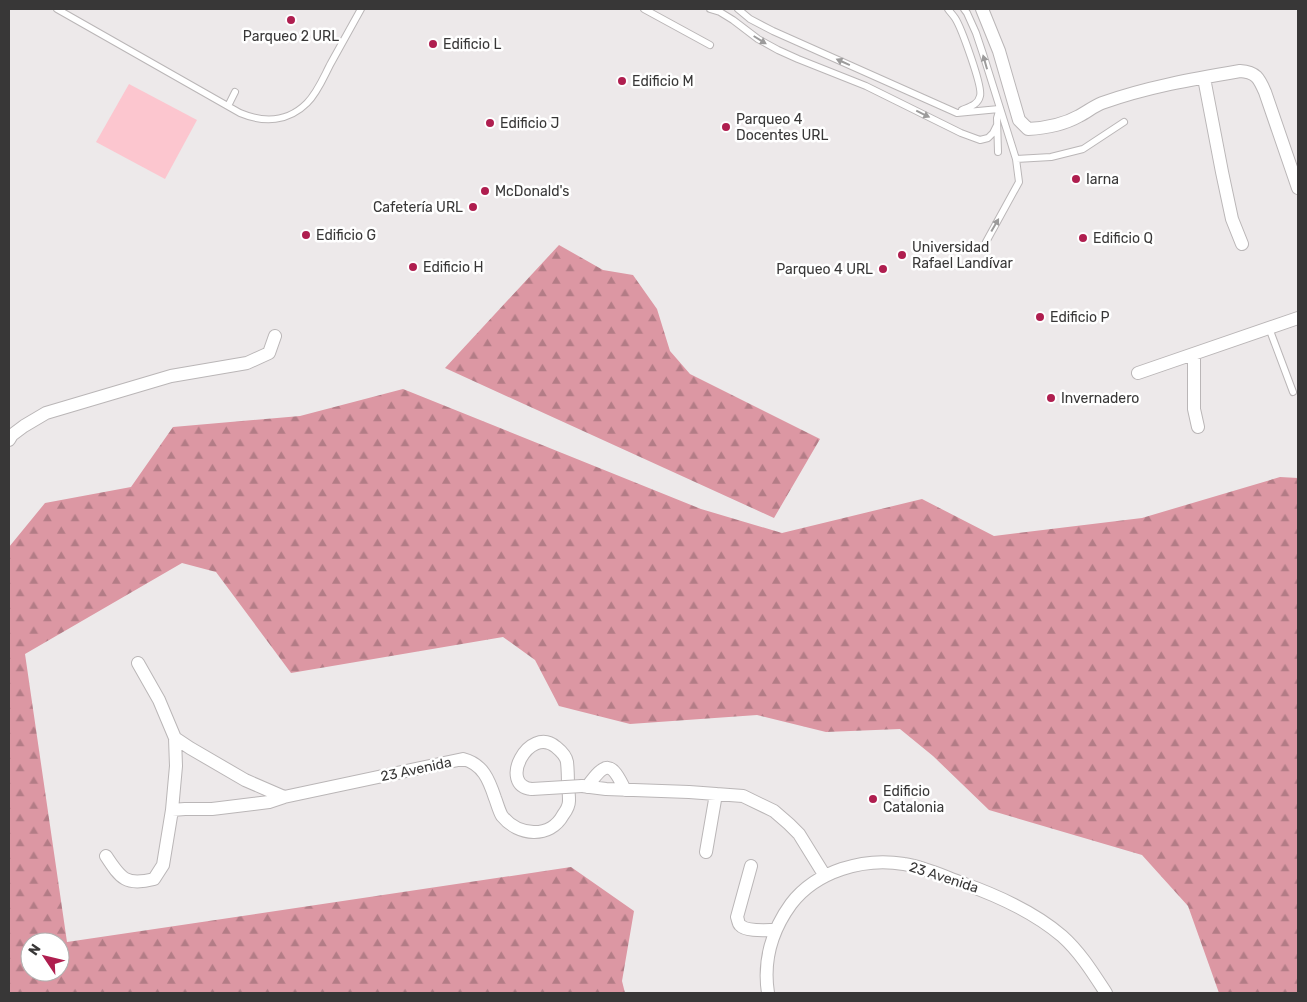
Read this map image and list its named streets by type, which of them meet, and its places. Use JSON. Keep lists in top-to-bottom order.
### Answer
{
  "streets": {
    "street": ["23 Avenida"]
  },
  "places": [
    "Parqueo 2 URL",
    "Edificio L",
    "Edificio M",
    "Edificio J",
    "Parqueo 4 Docentes URL",
    "Iarna",
    "McDonald's",
    "Cafetería URL",
    "Edificio G",
    "Edificio Q",
    "Universidad Rafael Landívar",
    "Edificio H",
    "Parqueo 4 URL",
    "Edificio P",
    "Invernadero",
    "Edificio Catalonia"
  ],
  "north": "top left"
}
